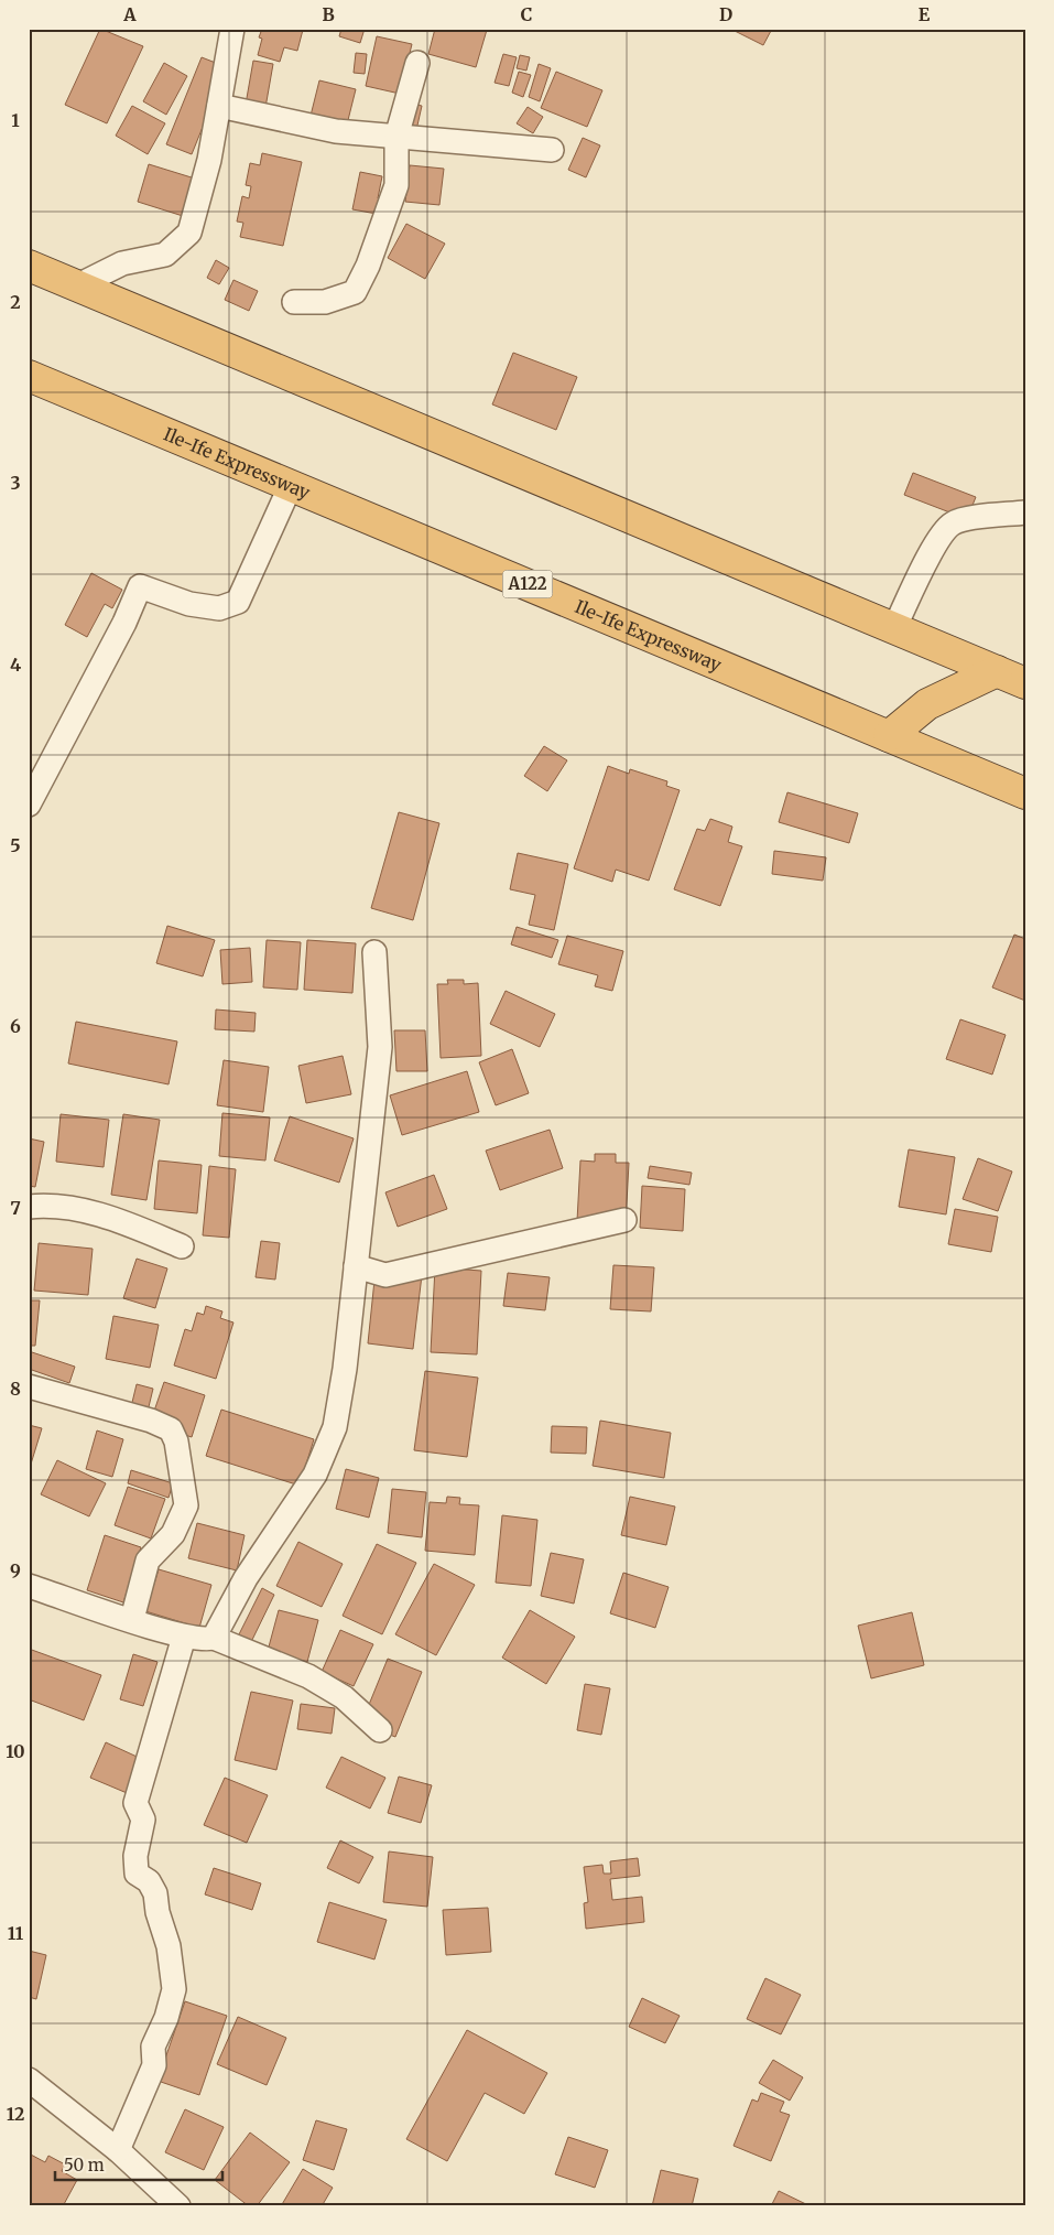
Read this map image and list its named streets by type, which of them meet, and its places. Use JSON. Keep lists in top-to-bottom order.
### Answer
{
  "streets": {
    "highway": ["Ile-Ife Expressway", "A122"]
  },
  "scale_bar": "50 m",
  "grid": {
    "columns": [
      "A",
      "B",
      "C",
      "D",
      "E"
    ],
    "rows": [
      "1",
      "2",
      "3",
      "4",
      "5",
      "6",
      "7",
      "8",
      "9",
      "10",
      "11",
      "12"
    ]
  }
}
